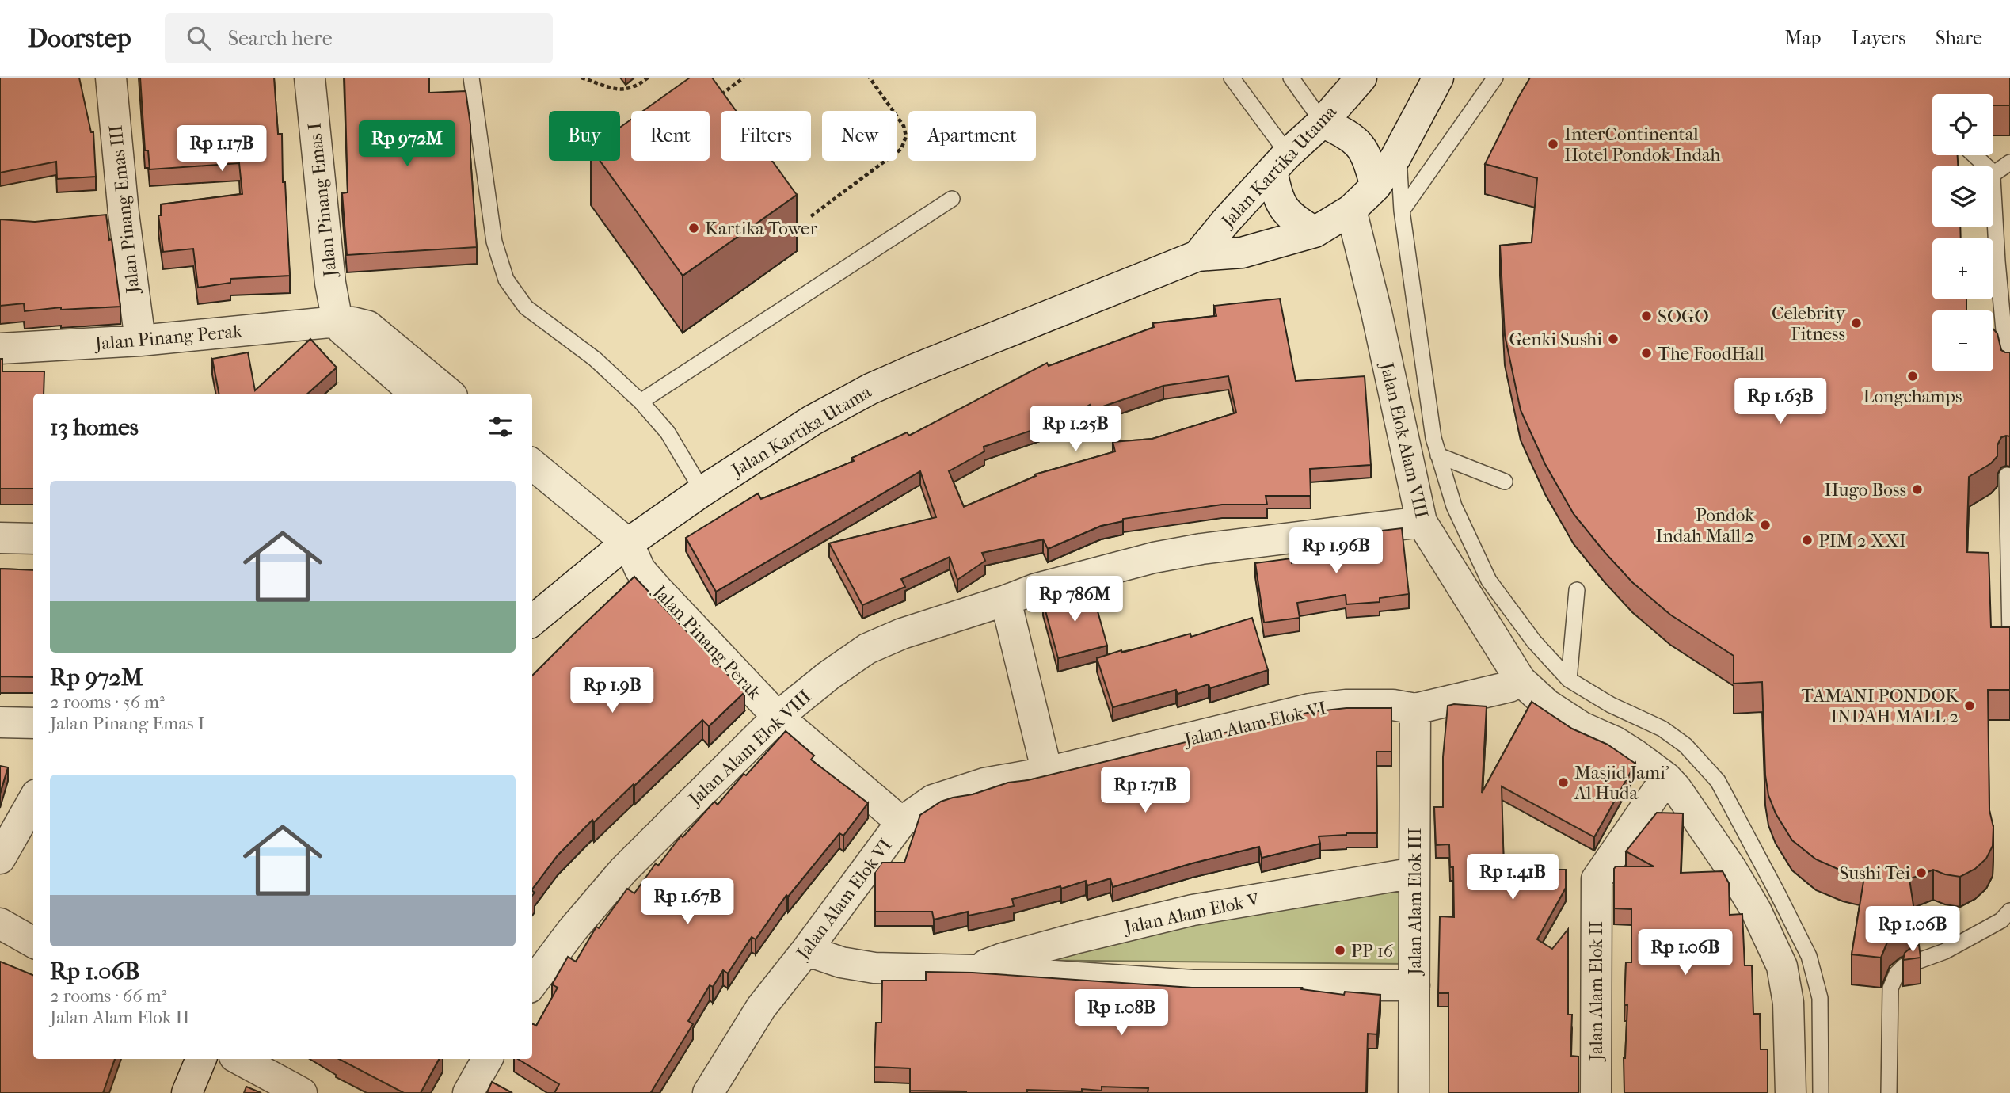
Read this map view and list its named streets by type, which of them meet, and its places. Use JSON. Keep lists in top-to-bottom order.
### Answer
{
  "streets": {
    "street": [
      "Jalan Kartika Utama",
      "Jalan Pinang Emas I",
      "Jalan Pinang Emas III",
      "Jalan Pinang Perak",
      "Jalan Elok Alam VIII",
      "Jalan Alam Elok VI",
      "Jalan Alam Elok VIII",
      "Jalan Alam Elok III",
      "Jalan Alam Elok V",
      "Jalan Alam Elok II"
    ]
  },
  "crossings": [
    ["Jalan Kartika Utama", "Jalan Pinang Perak"],
    ["Jalan Kartika Utama", "Jalan Elok Alam VIII"],
    ["Jalan Pinang Emas I", "Jalan Pinang Perak"],
    ["Jalan Pinang Emas III", "Jalan Pinang Perak"],
    ["Jalan Pinang Perak", "Jalan Alam Elok VI"],
    ["Jalan Pinang Perak", "Jalan Alam Elok VIII"],
    ["Jalan Elok Alam VIII", "Jalan Alam Elok VI"],
    ["Jalan Elok Alam VIII", "Jalan Alam Elok VIII"],
    ["Jalan Elok Alam VIII", "Jalan Alam Elok II"],
    ["Jalan Alam Elok VI", "Jalan Alam Elok III"],
    ["Jalan Alam Elok VI", "Jalan Alam Elok V"],
    ["Jalan Alam Elok III", "Jalan Alam Elok V"]
  ],
  "places": [
    "InterContinental Hotel Pondok Indah",
    "Kartika Tower",
    "SOGO",
    "Celebrity Fitness",
    "Genki Sushi",
    "The FoodHall",
    "Longchamps",
    "Hugo Boss",
    "Pondok Indah Mall 2",
    "PIM 2 XXI",
    "TAMANI PONDOK INDAH MALL 2",
    "Masjid Jami' Al Huda",
    "Sushi Tei",
    "PP 16"
  ],
  "page": {
    "header": "Doorstep",
    "search": "Search here",
    "nav": ["Map", "Layers", "Share"],
    "map_buttons": ["+", "−"],
    "chip": [
      "Buy",
      "Rent",
      "Filters",
      "New",
      "Apartment"
    ],
    "price": [
      "Rp 972M",
      "Rp 1.17B",
      "Rp 1.63B",
      "Rp 1.25B",
      "Rp 1.96B",
      "Rp 786M",
      "Rp 1.9B",
      "Rp 1.71B",
      "Rp 1.41B",
      "Rp 1.67B",
      "Rp 1.06B",
      "Rp 1.06B",
      "Rp 1.08B"
    ],
    "heading": "13 homes",
    "list": [
      {
        "name": "Rp 972M",
        "note": "2 rooms · 56 m² · Jalan Pinang Emas I"
      },
      {
        "name": "Rp 1.06B",
        "note": "2 rooms · 66 m² · Jalan Alam Elok II"
      }
    ]
  }
}
